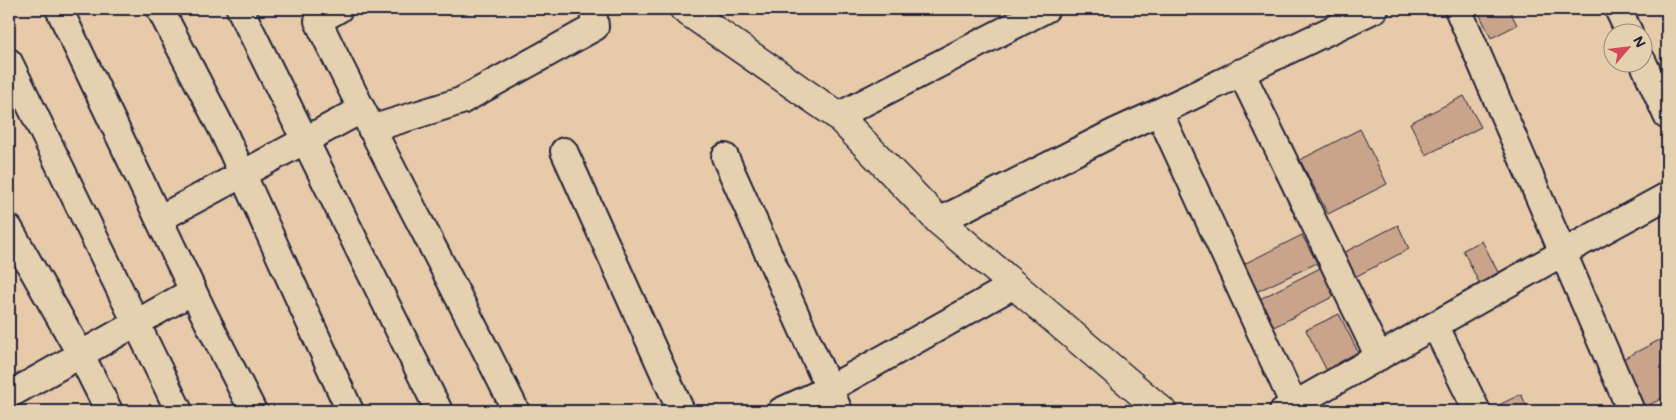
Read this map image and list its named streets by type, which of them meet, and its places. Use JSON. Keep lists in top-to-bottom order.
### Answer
{
  "north": "top right"
}
